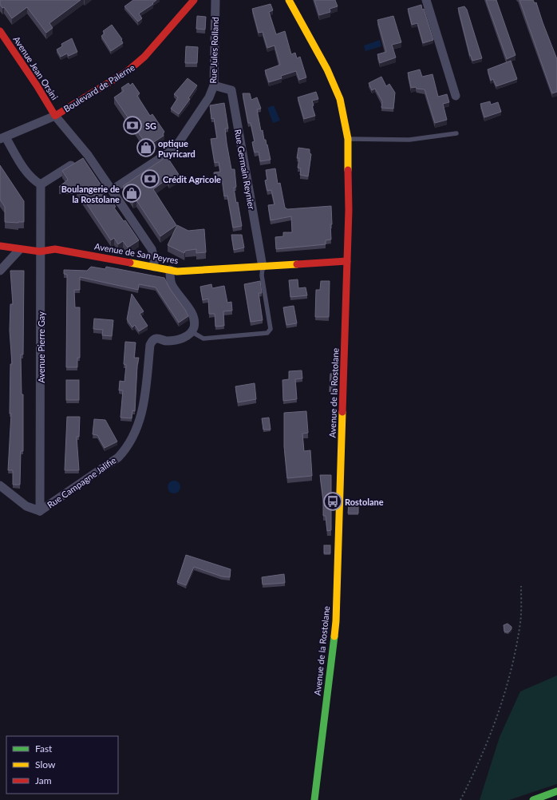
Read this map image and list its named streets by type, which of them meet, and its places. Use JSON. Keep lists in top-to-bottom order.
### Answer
{
  "streets": {
    "street": [
      "Rue Jules Rolland",
      "Avenue Jean Orsini",
      "Boulevard de Palerne",
      "Rue Germain Reynier",
      "Avenue de San Peyres",
      "Avenue Pierre Gay",
      "Avenue de la Rostolane",
      "Rue Campagne Jalifie"
    ]
  },
  "crossings": [
    ["Rue Jules Rolland", "Rue Germain Reynier"],
    ["Avenue Jean Orsini", "Boulevard de Palerne"],
    ["Rue Germain Reynier", "Avenue de San Peyres"],
    ["Avenue de San Peyres", "Avenue Pierre Gay"],
    ["Avenue de San Peyres", "Avenue de la Rostolane"],
    ["Avenue Pierre Gay", "Rue Campagne Jalifie"]
  ],
  "places": {
    "bank": ["SG", "Crédit Agricole"],
    "shop": ["optique Puyricard", "Boulangerie de la Rostolane"],
    "bus stop": ["Rostolane"]
  },
  "legend": ["Fast", "Slow", "Jam"]
}
